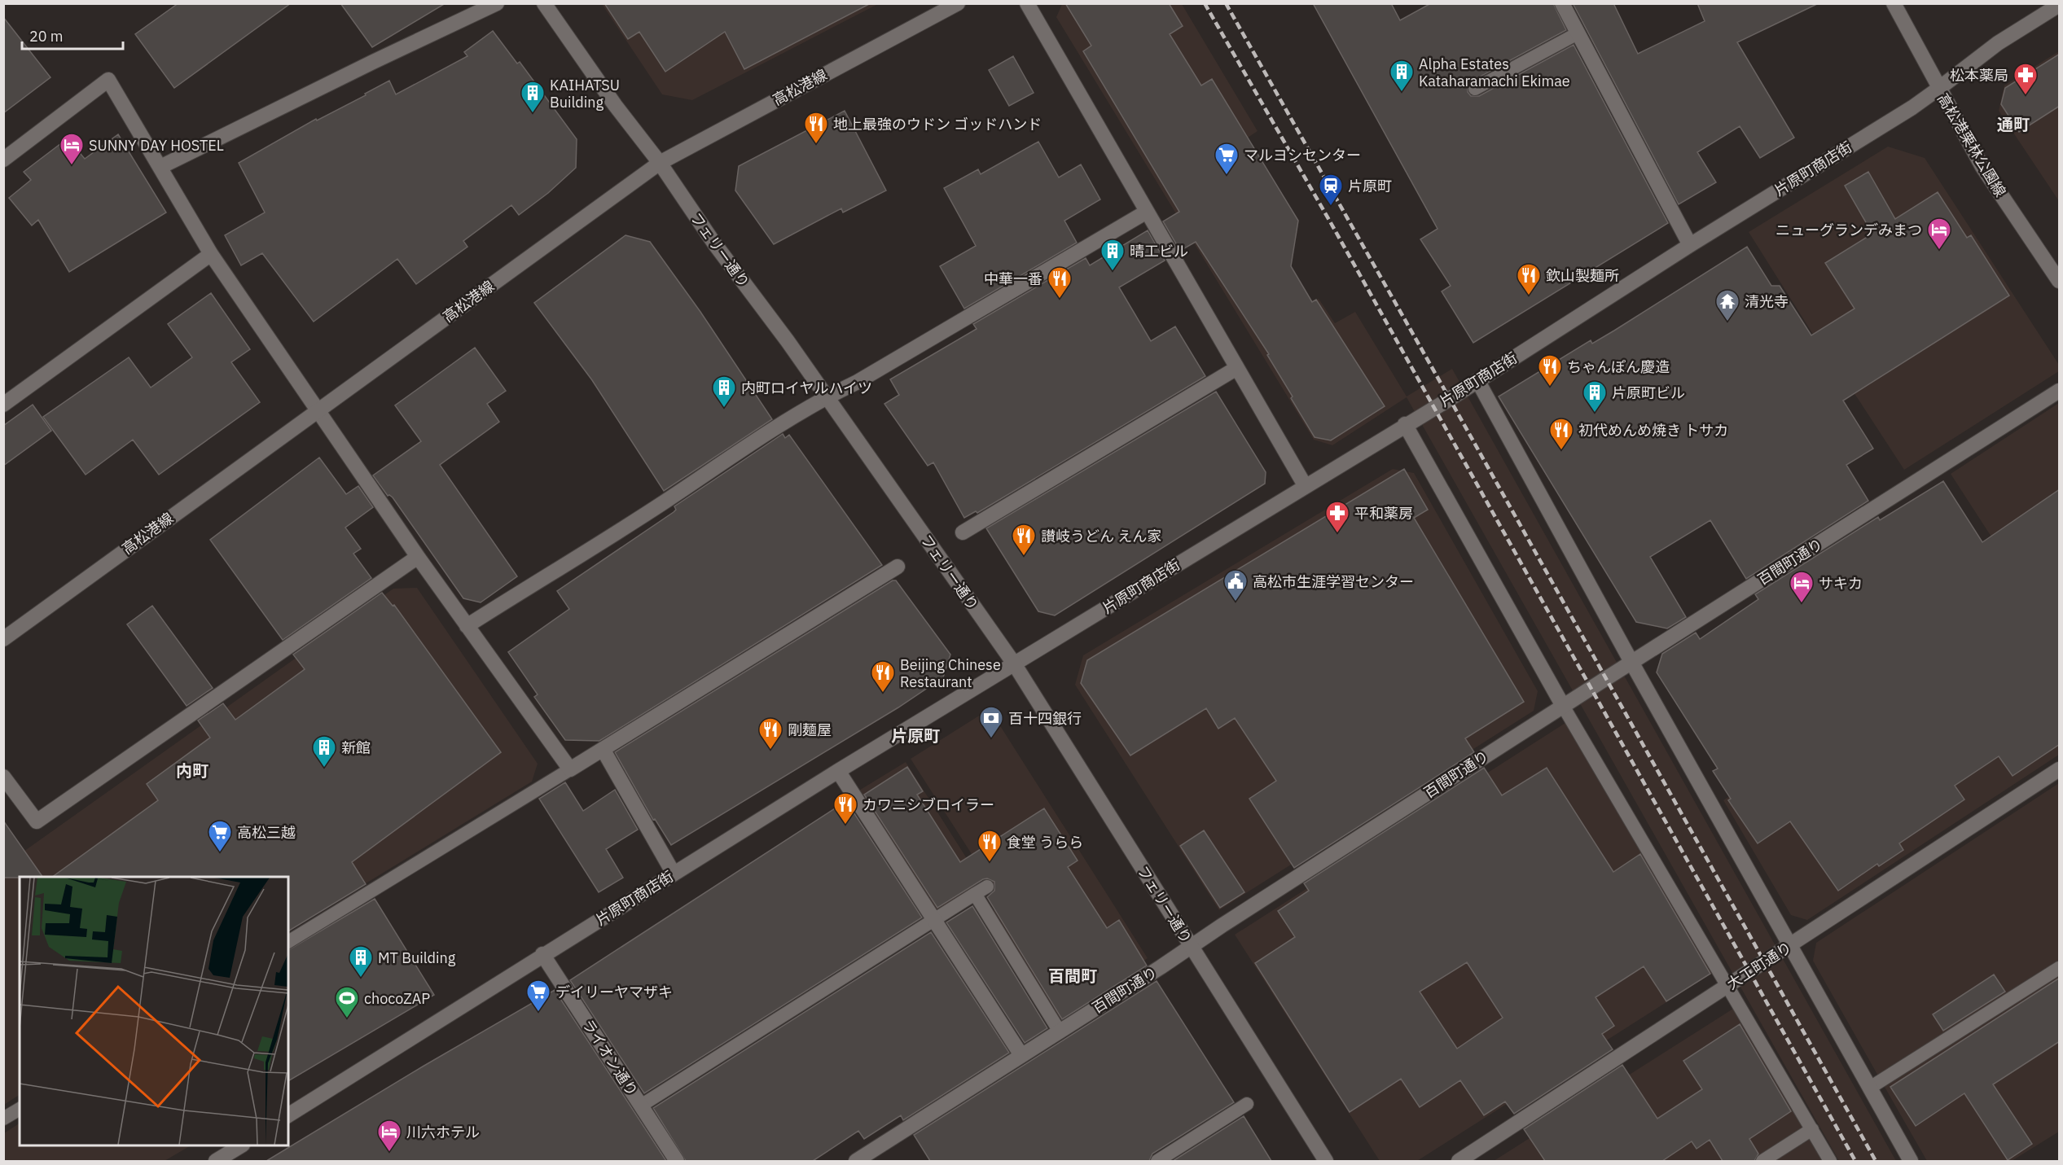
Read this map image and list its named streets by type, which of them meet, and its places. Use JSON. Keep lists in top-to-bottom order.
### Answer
{
  "streets": {
    "street": [
      "高松港線",
      "高松港栗林公園線",
      "片原町商店街",
      "フェリー通り",
      "百間町通り",
      "大工町通り",
      "ライオン通り"
    ]
  },
  "crossings": [
    ["高松港線", "フェリー通り"],
    ["高松港栗林公園線", "片原町商店街"],
    ["片原町商店街", "フェリー通り"],
    ["片原町商店街", "ライオン通り"],
    ["フェリー通り", "百間町通り"]
  ],
  "districts": [
    "通町",
    "片原町",
    "内町",
    "百間町"
  ],
  "places": {
    "building": [
      "Alpha Estates Kataharamachi Ekimae",
      "KAIHATSU Building",
      "晴工ビル",
      "内町ロイヤルハイツ",
      "片原町ビル",
      "新館",
      "MT Building"
    ],
    "pharmacy": ["松本薬局", "平和薬房"],
    "restaurant": [
      "地上最強のウドン ゴッドハンド",
      "欽山製麺所",
      "中華一番",
      "ちゃんぽん慶造",
      "初代めんめ焼き トサカ",
      "讃岐うどん えん家",
      "Beijing Chinese Restaurant",
      "剛麺屋",
      "カワニシブロイラー",
      "食堂 うらら"
    ],
    "hotel": [
      "SUNNY DAY HOSTEL",
      "ニューグランデみまつ",
      "サキカ",
      "川六ホテル"
    ],
    "supermarket": ["マルヨシセンター", "高松三越", "デイリーヤマザキ"],
    "station": ["片原町"],
    "temple": ["清光寺"],
    "public building": ["高松市生涯学習センター"],
    "bank": ["百十四銀行"],
    "sports": ["chocoZAP"]
  },
  "scale_bar": "20 m"
}
